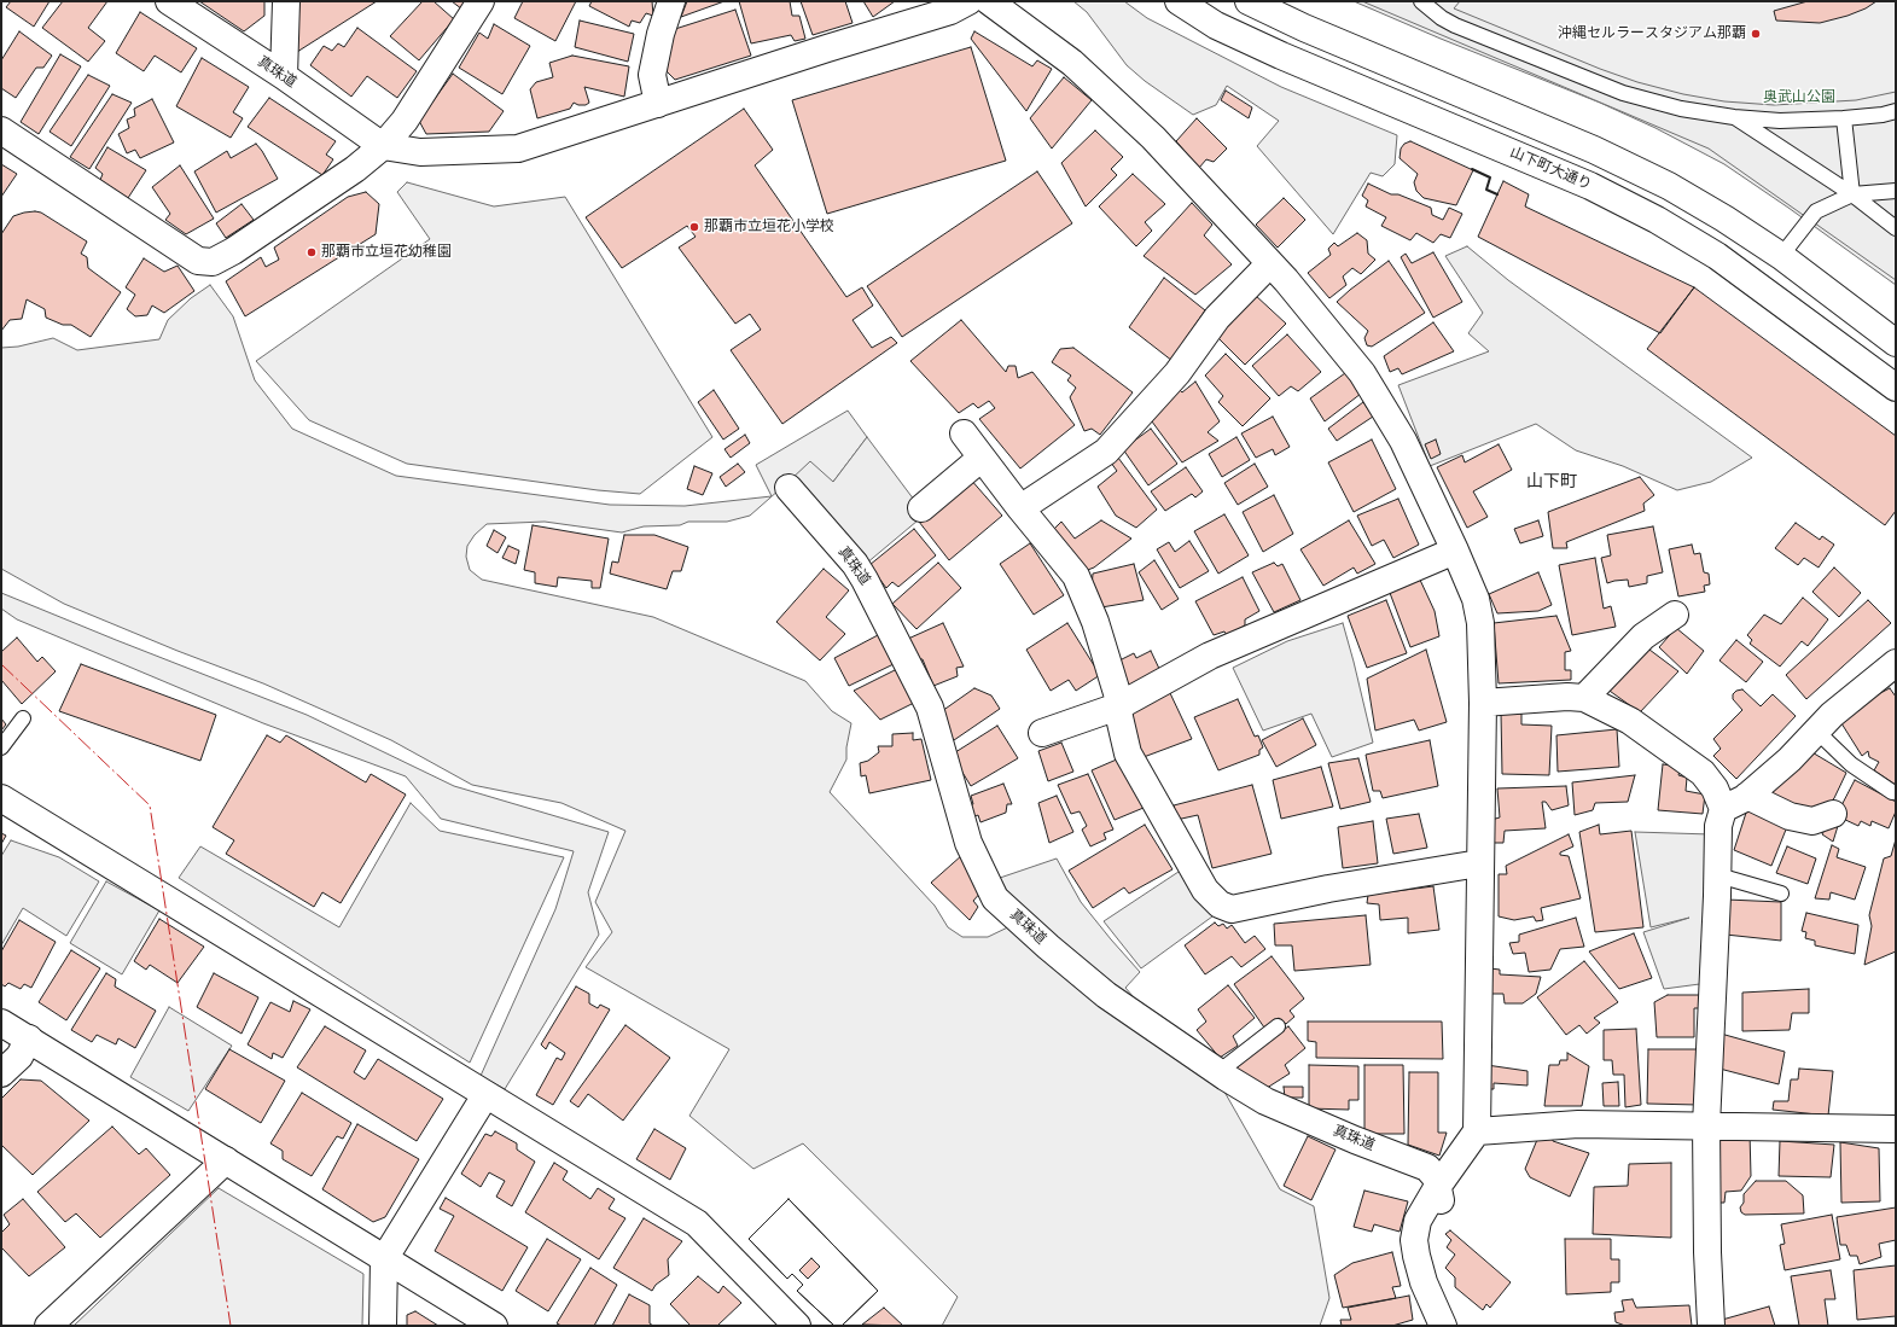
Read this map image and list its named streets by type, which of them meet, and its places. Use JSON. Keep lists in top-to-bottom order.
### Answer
{
  "streets": {
    "street": ["真珠道", "山下町大通り"]
  },
  "districts": ["山下町"],
  "parks": ["奥武山公園"],
  "places": ["沖縄セルラースタジアム那覇", "那覇市立垣花小学校", "那覇市立垣花幼稚園"]
}
